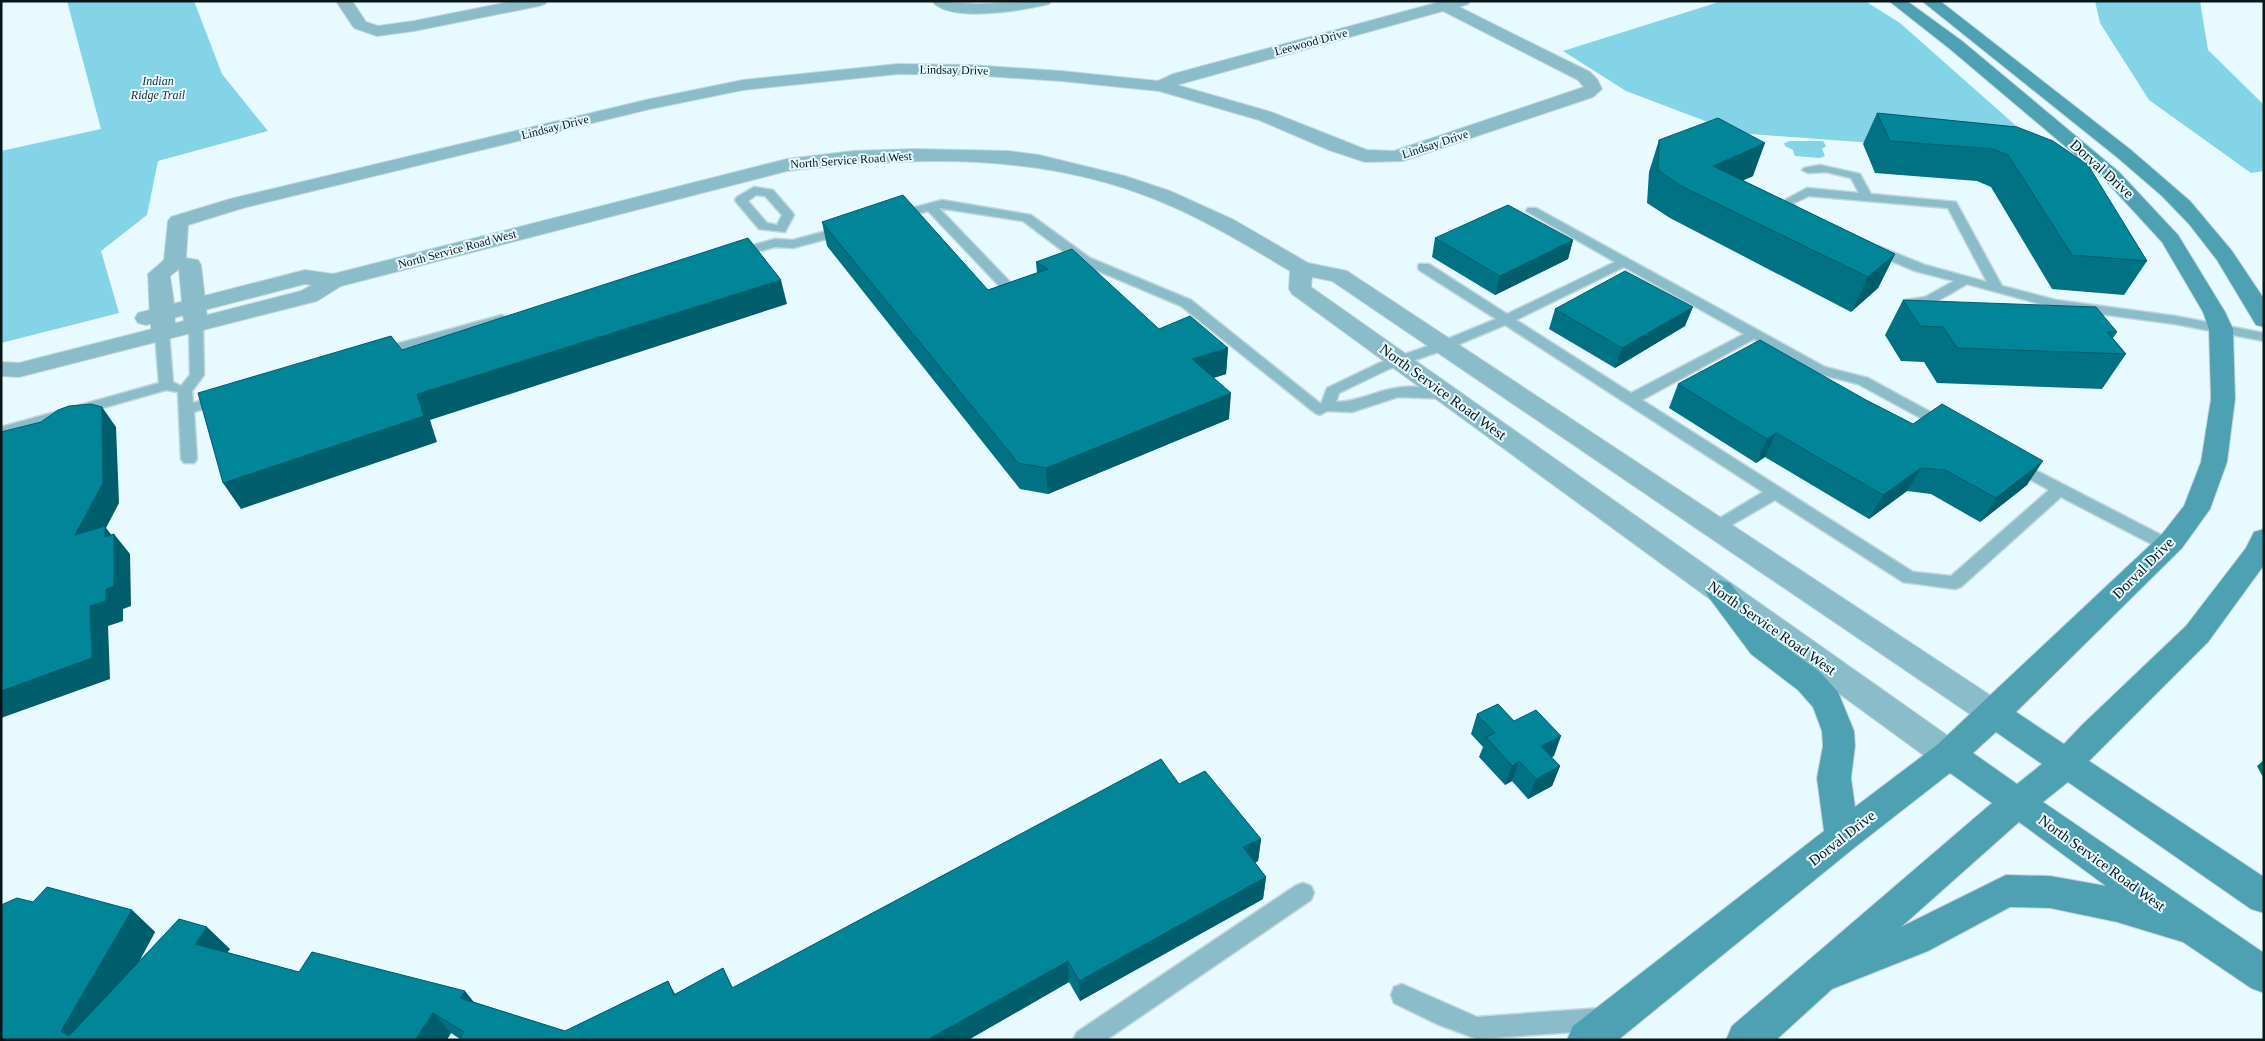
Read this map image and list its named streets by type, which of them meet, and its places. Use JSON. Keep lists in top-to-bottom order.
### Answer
{
  "streets": {
    "main road": ["North Service Road West", "Dorval Drive"],
    "street": ["Leewood Drive", "Lindsay Drive"]
  },
  "crossings": [
    ["Leewood Drive", "Lindsay Drive"],
    ["North Service Road West", "Dorval Drive"]
  ],
  "parks": ["Indian Ridge Trail"]
}
